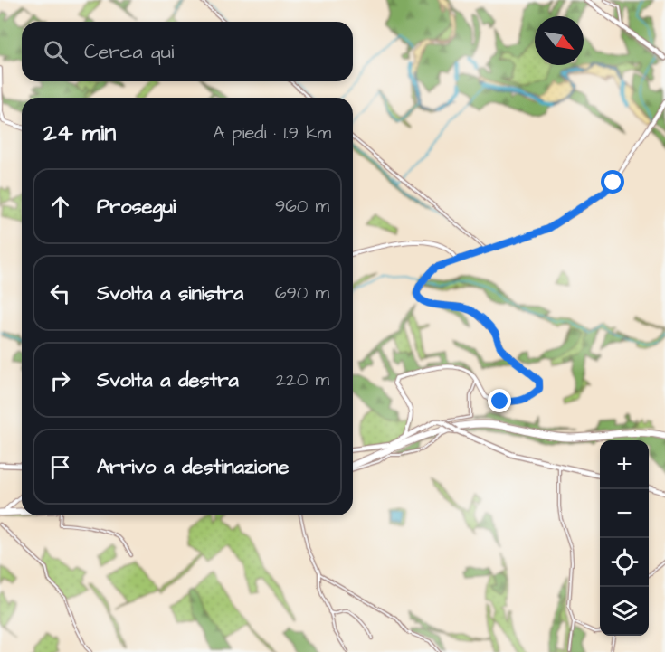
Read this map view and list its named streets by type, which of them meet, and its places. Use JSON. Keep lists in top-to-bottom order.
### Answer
{
  "north": "bottom right",
  "page": {
    "search": "Cerca qui",
    "heading": ["24 min", "A piedi · 1.9 km"],
    "list": [
      ["Prosegui", "960 m"],
      ["Svolta a sinistra", "690 m"],
      ["Svolta a destra", "220 m"],
      "Arrivo a destinazione"
    ],
    "map_buttons": ["+", "−"]
  }
}
